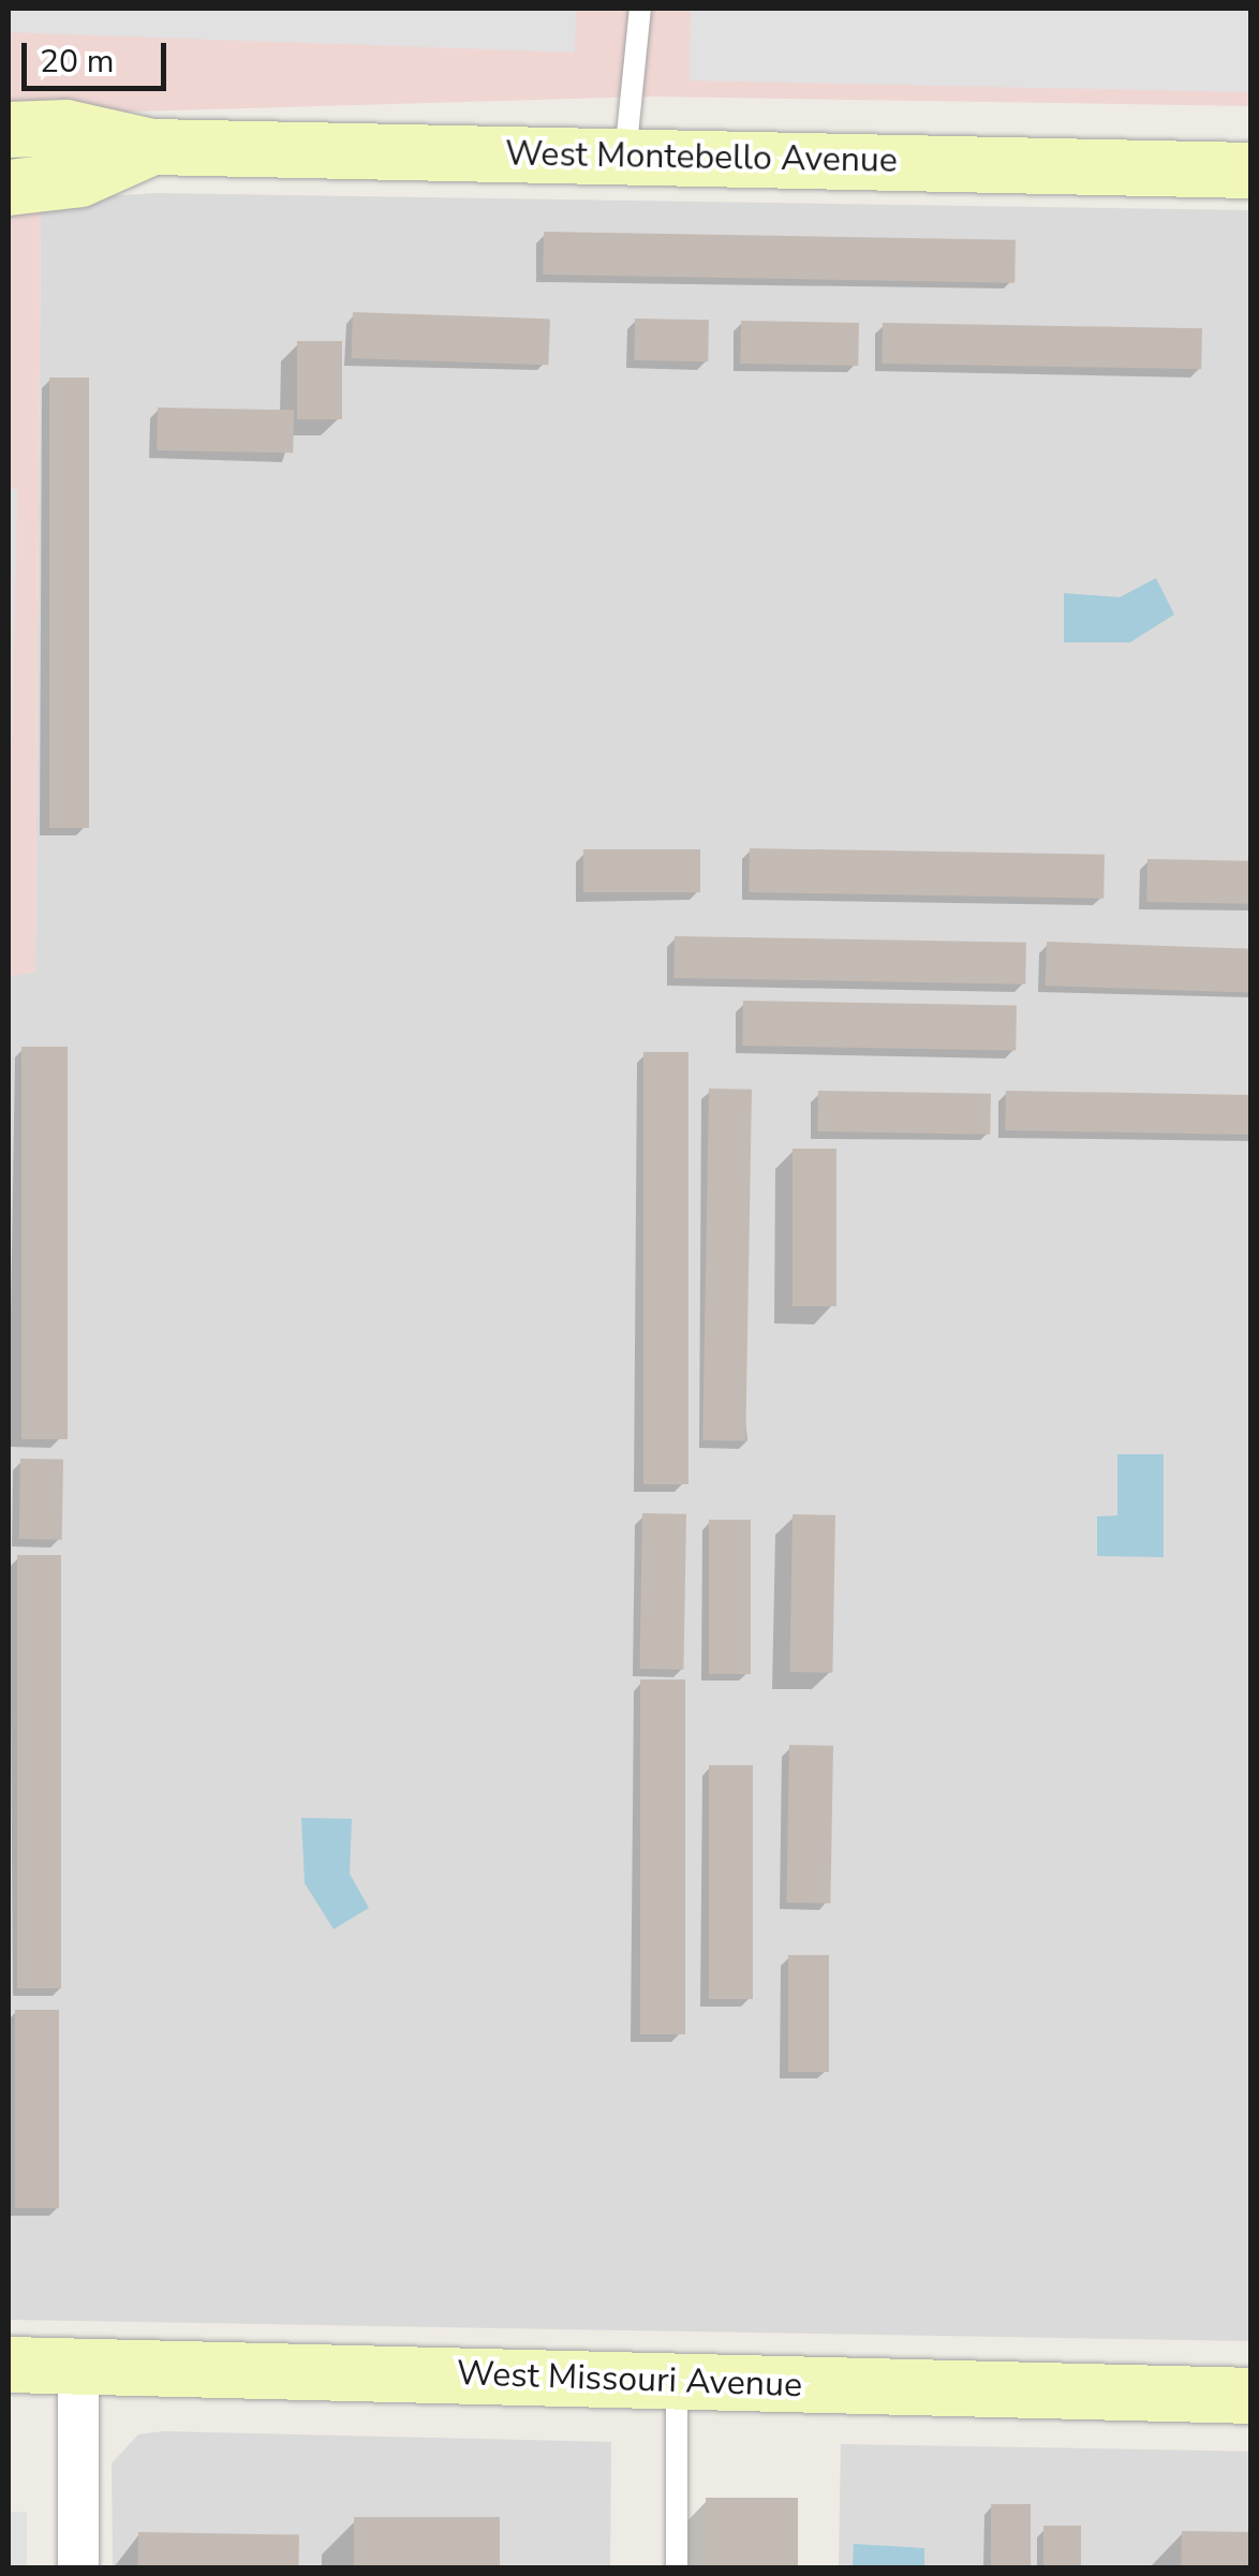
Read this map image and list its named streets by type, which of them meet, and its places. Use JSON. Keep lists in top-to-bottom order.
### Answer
{
  "streets": {
    "street": ["West Montebello Avenue", "West Missouri Avenue"]
  },
  "scale_bar": "20 m"
}
